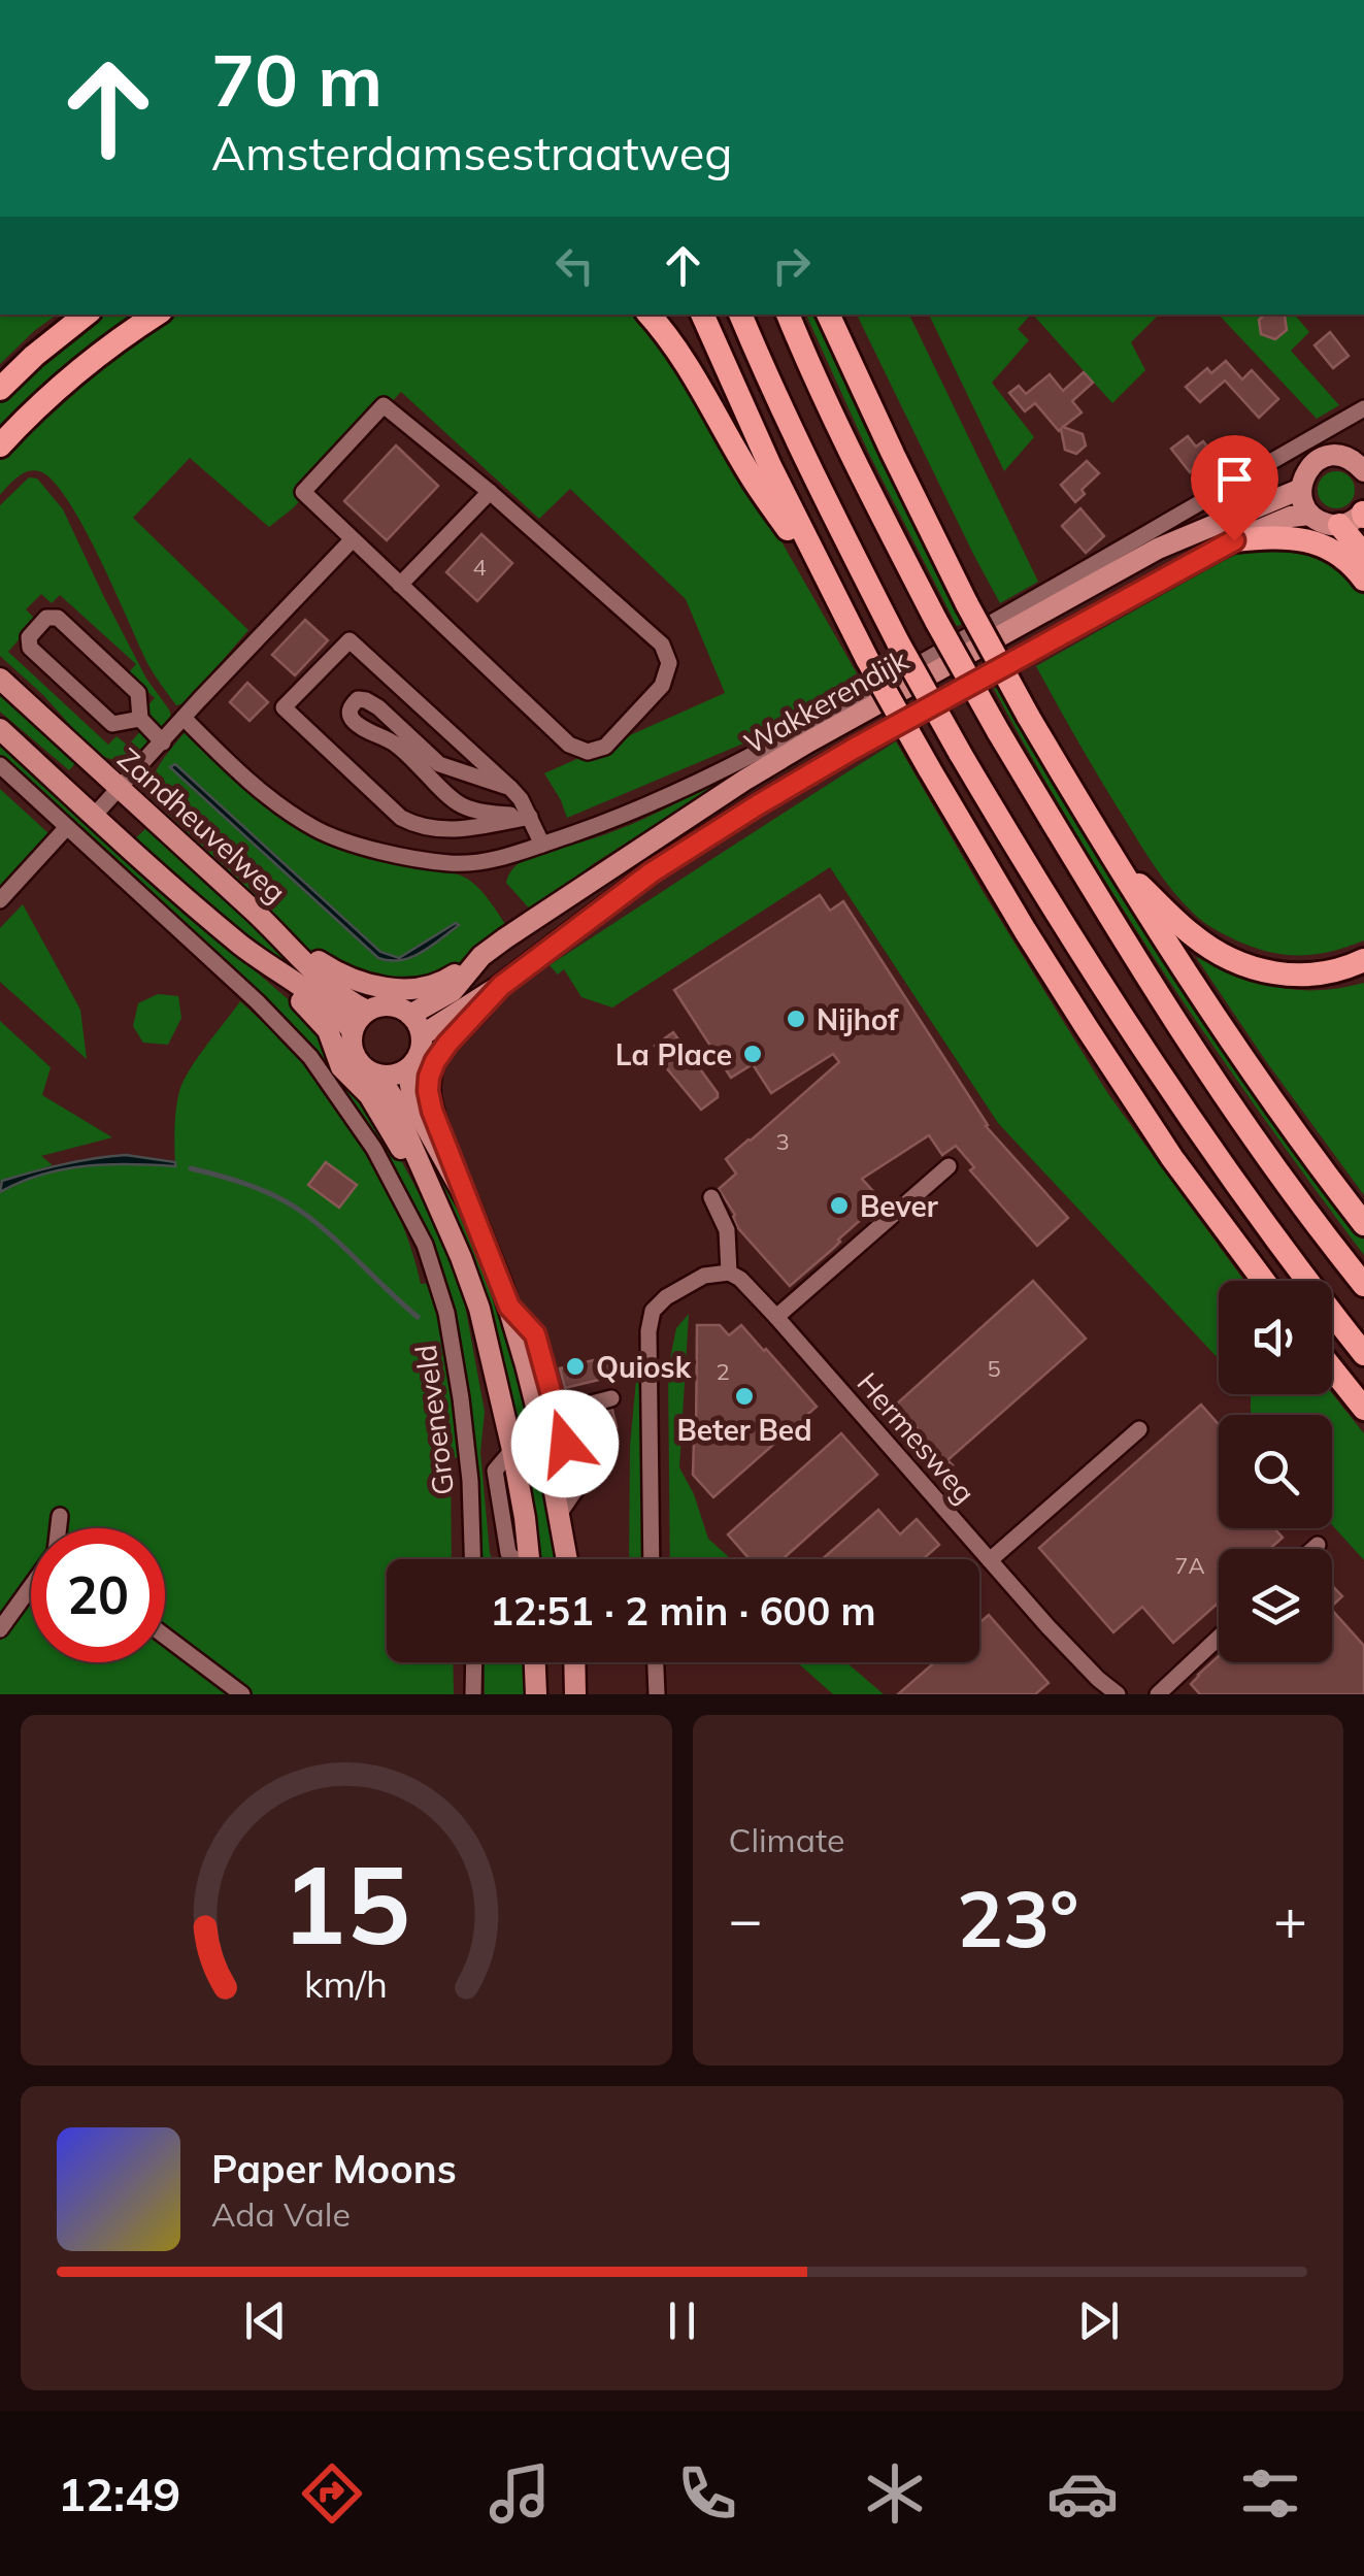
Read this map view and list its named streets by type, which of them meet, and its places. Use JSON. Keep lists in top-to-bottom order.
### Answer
{
  "streets": {
    "main road": ["Wakkerendijk", "Zandheuvelweg"],
    "street": ["Groeneveld", "Hermesweg"]
  },
  "crossings": [
    ["Wakkerendijk", "Zandheuvelweg"]
  ],
  "places": [
    "Nijhof",
    "La Place",
    "Bever",
    "Quiosk",
    "Beter Bed"
  ],
  "house_numbers": [
    "4",
    "3",
    "5",
    "2",
    "7A"
  ],
  "page": {
    "turn": ["70 m", "Amsterdamsestraatweg"],
    "limit": "20",
    "trip": "12:51 · 2 min · 600 m",
    "tile": "Climate",
    "heat": ["−", "23°", "+"],
    "song": ["Paper Moons", "Ada Vale"],
    "tabs": "12:49",
    "gauge": ["15", "km/h"]
  }
}
